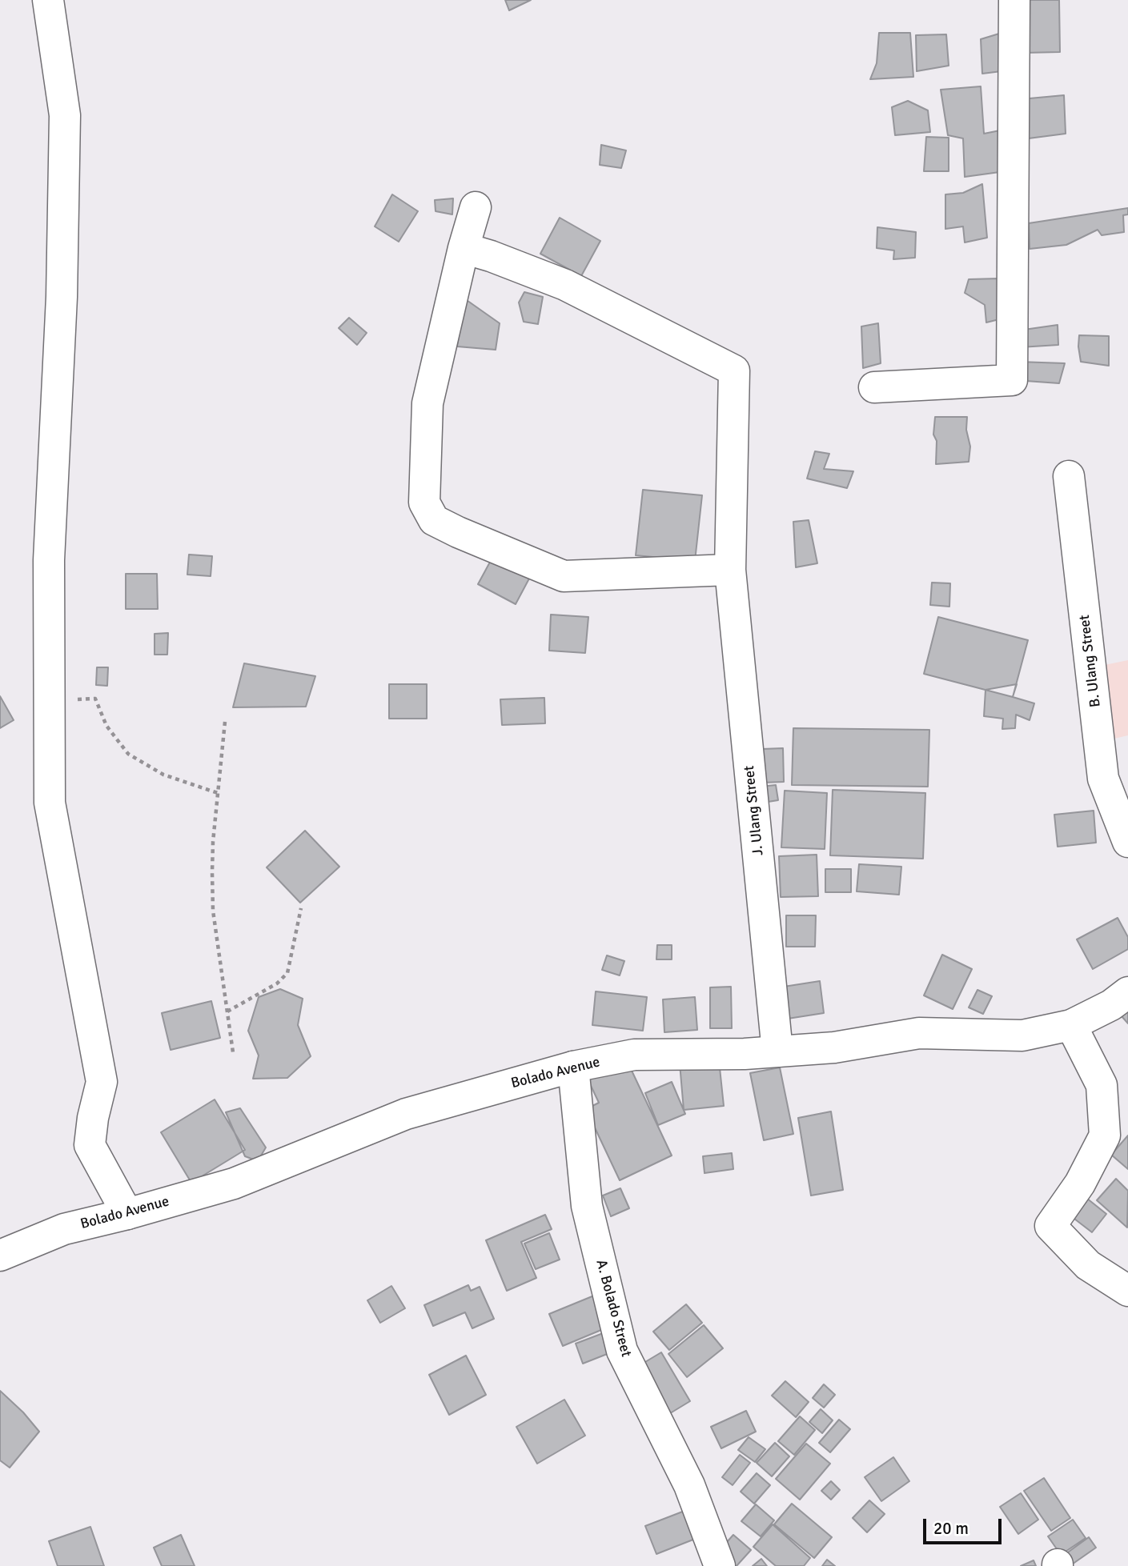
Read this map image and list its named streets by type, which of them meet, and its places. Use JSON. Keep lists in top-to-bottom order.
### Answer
{
  "streets": {
    "street": [
      "B. Ulang Street",
      "J. Ulang Street",
      "Bolado Avenue",
      "A. Bolado Street"
    ]
  },
  "crossings": [
    ["J. Ulang Street", "Bolado Avenue"],
    ["Bolado Avenue", "A. Bolado Street"]
  ],
  "scale_bar": "20 m"
}
